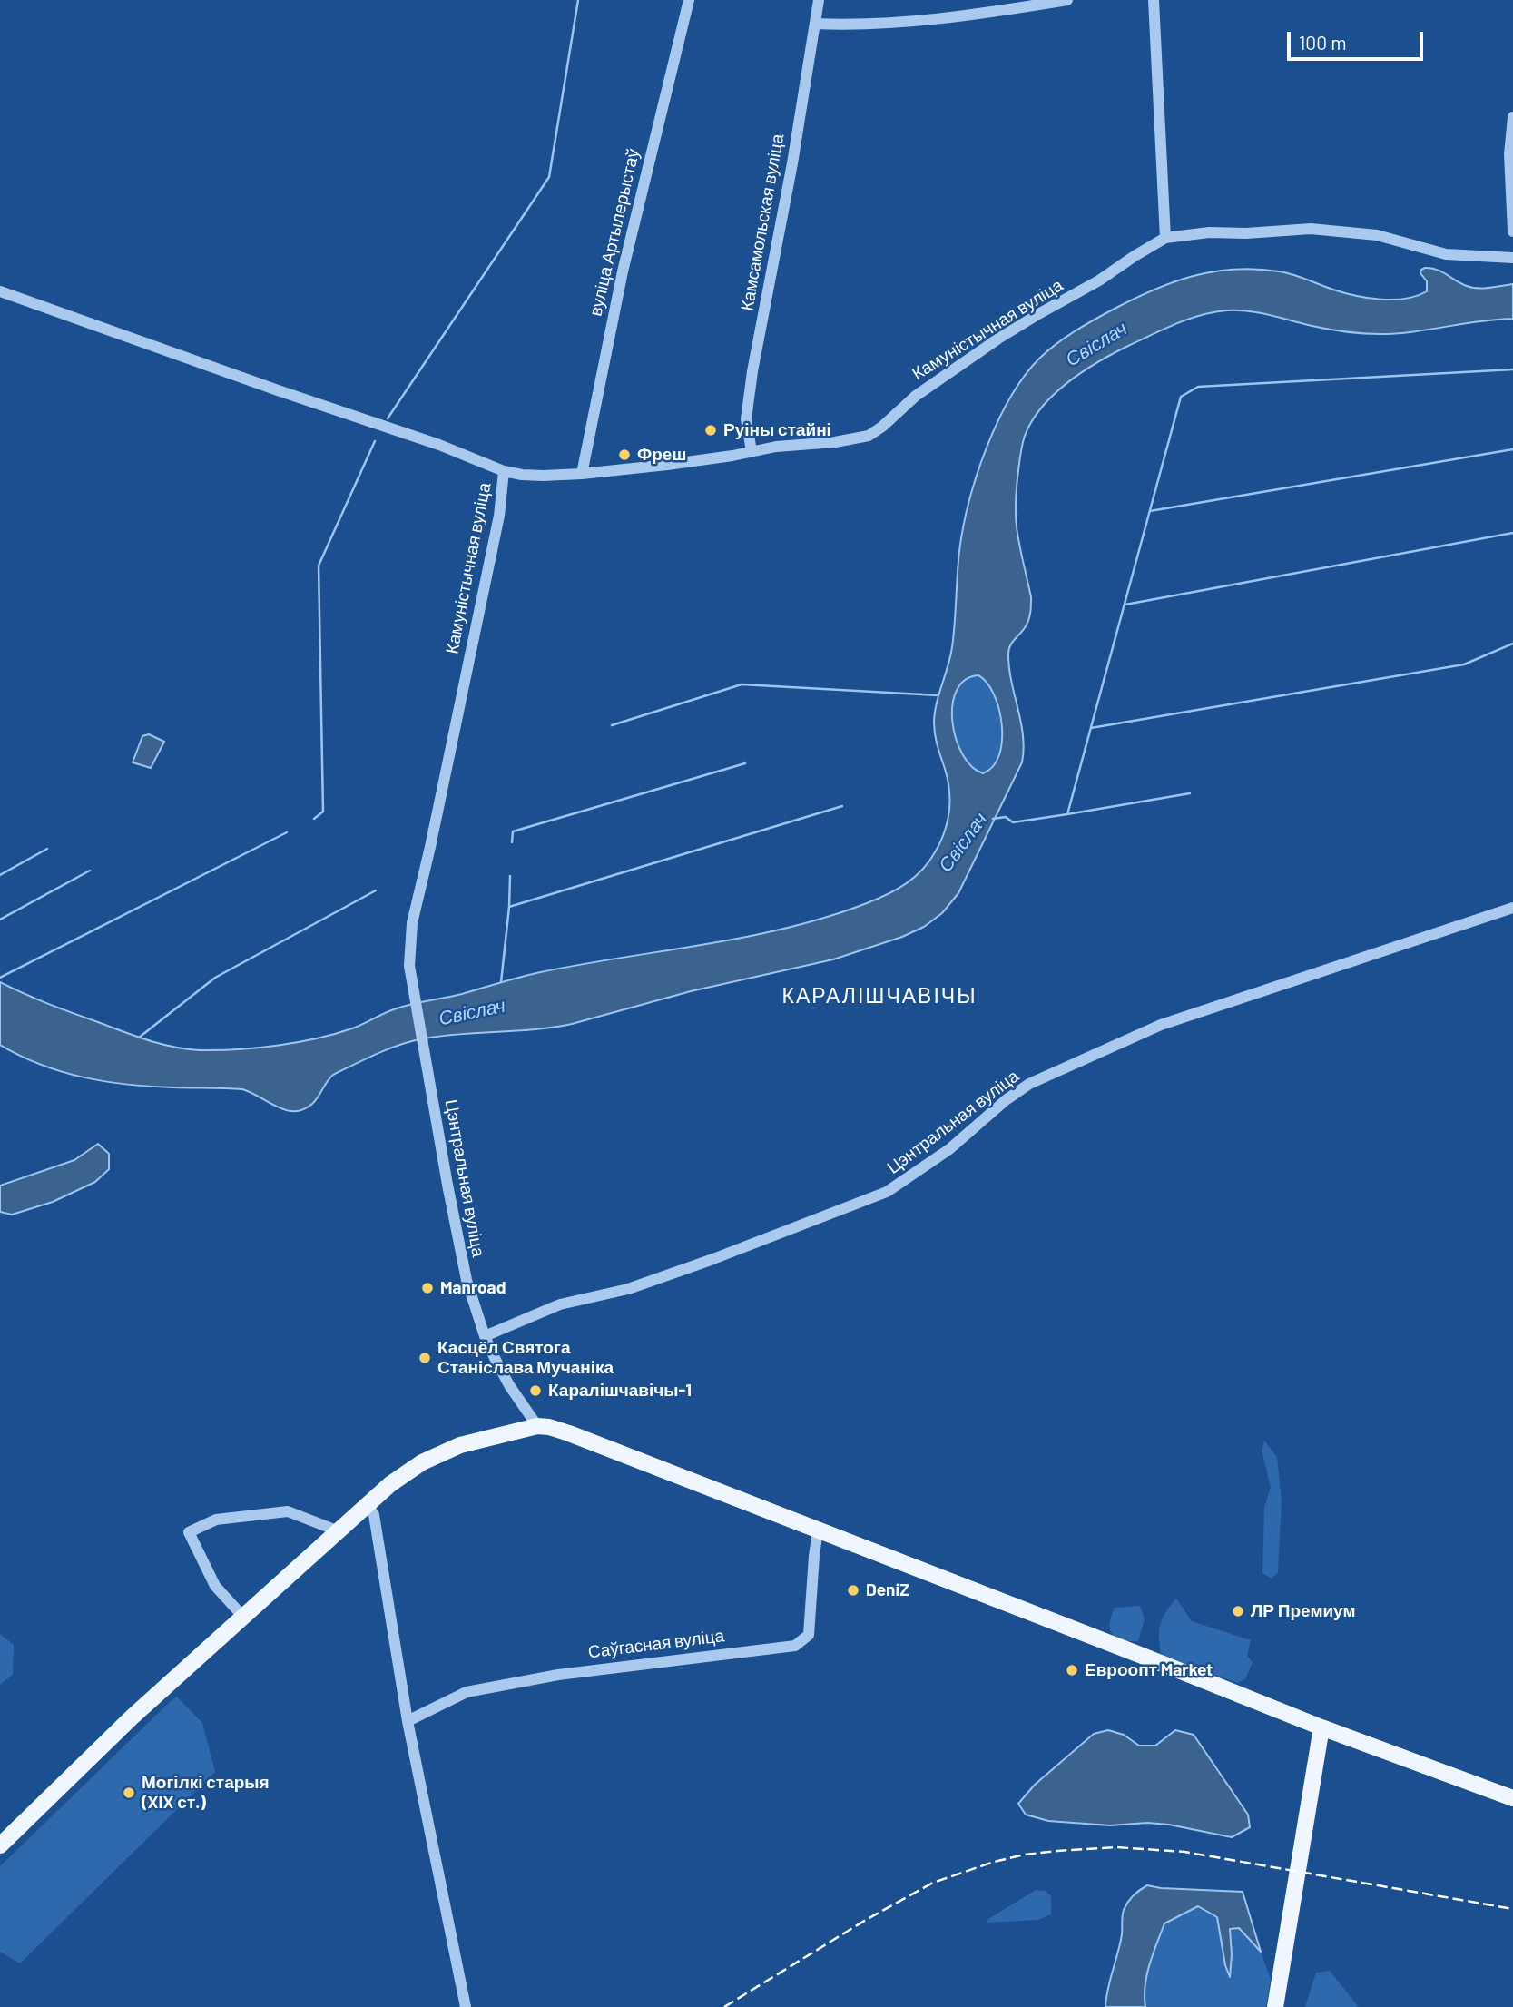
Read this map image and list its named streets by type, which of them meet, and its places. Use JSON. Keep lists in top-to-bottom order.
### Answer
{
  "streets": {
    "street": [
      "Камсамольская вуліца",
      "вуліца Артылерыстаў",
      "Камуністычная вуліца",
      "Цэнтральная вуліца",
      "Саўгасная вуліца"
    ]
  },
  "crossings": [
    ["Камсамольская вуліца", "Камуністычная вуліца"],
    ["вуліца Артылерыстаў", "Камуністычная вуліца"],
    ["Камуністычная вуліца", "Цэнтральная вуліца"]
  ],
  "districts": ["КАРАЛІШЧАВІЧЫ"],
  "water": ["Свіслач"],
  "places": [
    "Руіны стайні",
    "Фреш",
    "Manroad",
    "Касцёл Святога Станіслава Мучаніка",
    "Каралішчавічы-1",
    "DeniZ",
    "ЛР Премиум",
    "Евроопт Market",
    "Могілкі старыя (XIX ст.)"
  ],
  "scale_bar": "100 m"
}
